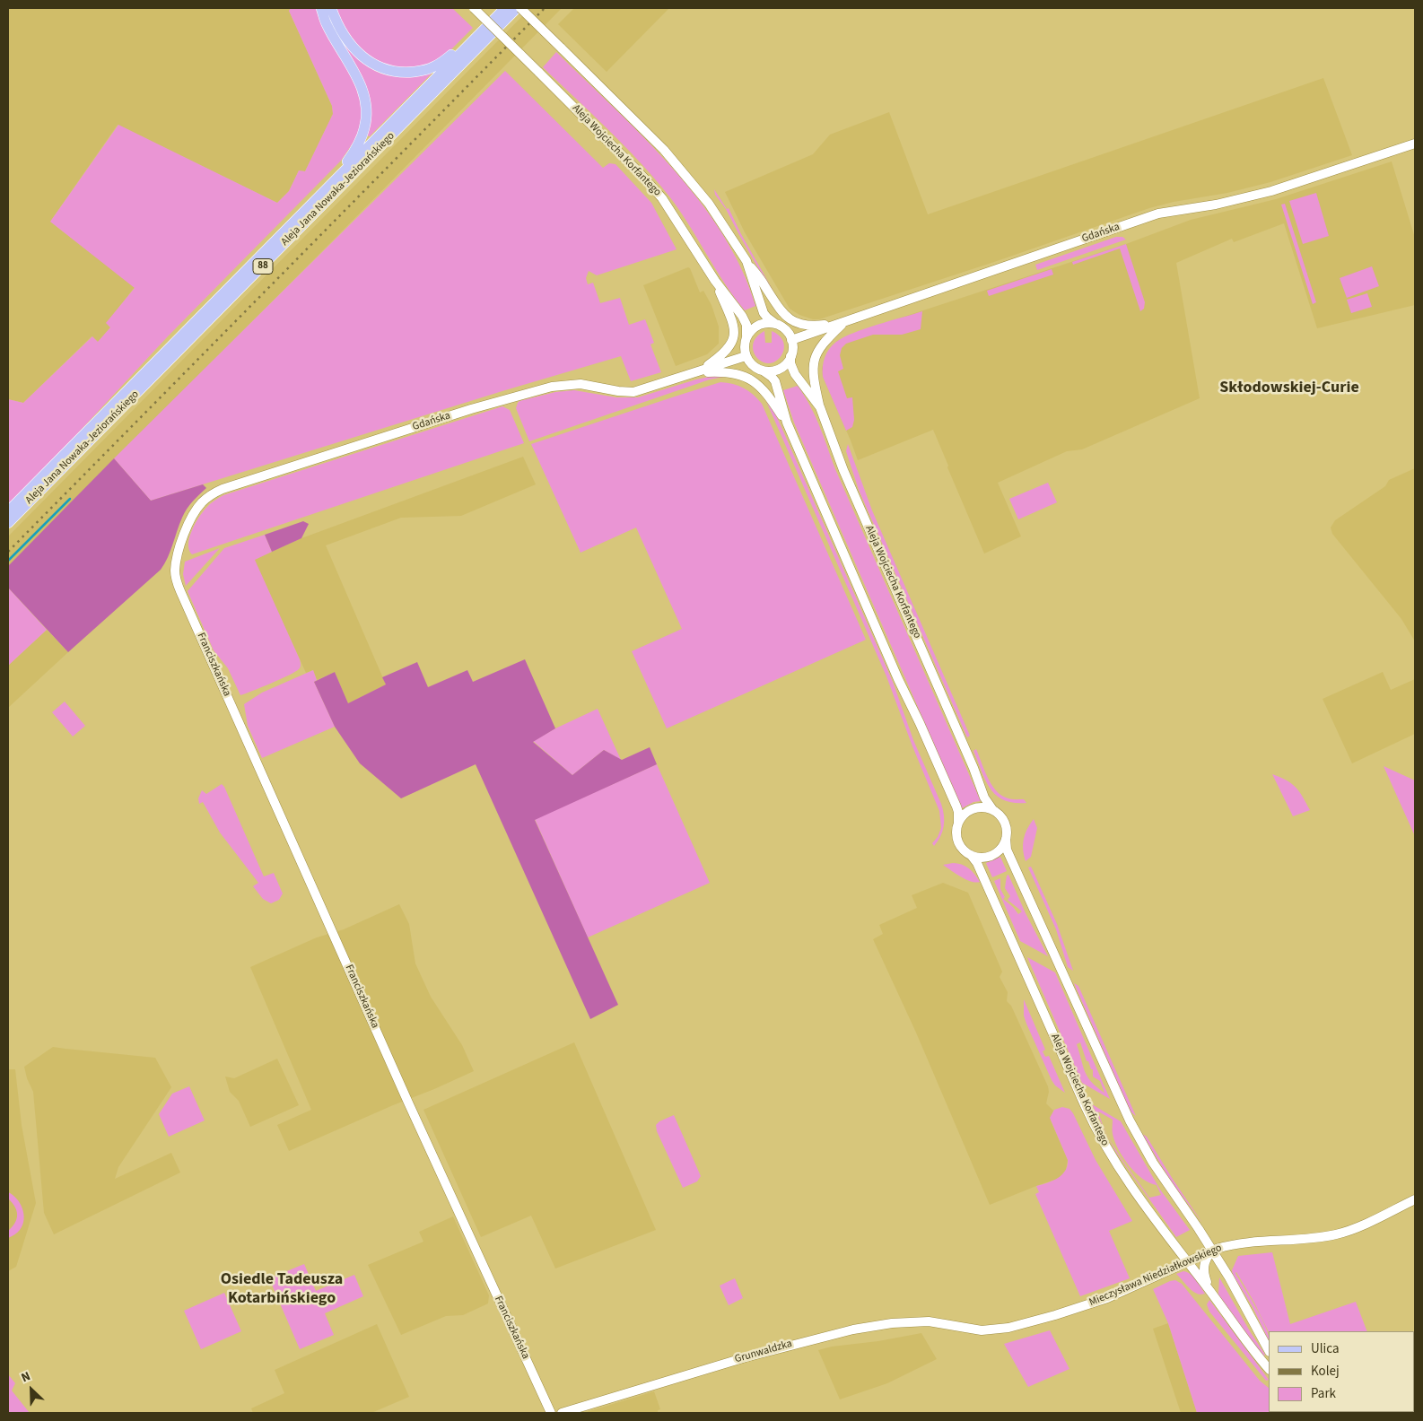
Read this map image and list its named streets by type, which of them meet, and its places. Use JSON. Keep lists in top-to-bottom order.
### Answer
{
  "streets": {
    "main road": ["Aleja Jana Nowaka-Jeziorańskiego", "88"],
    "street": [
      "Aleja Wojciecha Korfantego",
      "Gdańska",
      "Franciszkańska",
      "Mieczysława Niedziałkowskiego",
      "Grunwaldzka"
    ]
  },
  "crossings": [
    ["Aleja Wojciecha Korfantego", "Gdańska"],
    ["Aleja Wojciecha Korfantego", "Mieczysława Niedziałkowskiego"],
    ["Gdańska", "Franciszkańska"],
    ["Mieczysława Niedziałkowskiego", "Grunwaldzka"]
  ],
  "districts": ["Skłodowskiej-Curie", "Osiedle Tadeusza Kotarbińskiego"],
  "legend": ["Ulica", "Kolej", "Park"],
  "north": "top left"
}
